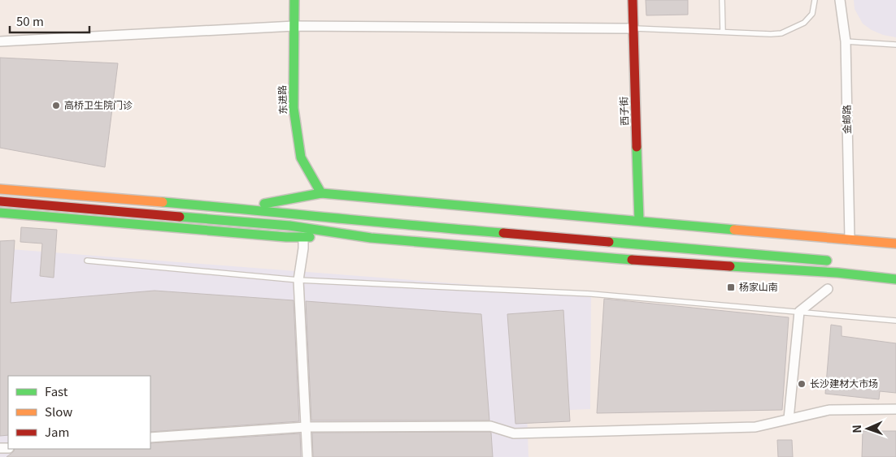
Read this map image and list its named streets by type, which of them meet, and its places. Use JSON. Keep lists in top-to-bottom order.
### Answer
{
  "streets": {
    "main road": ["东进路", "西子街"],
    "street": ["金邮路"]
  },
  "places": {
    "other": ["高桥卫生院门诊", "长沙建材大市场"],
    "transit": ["杨家山南"]
  },
  "legend": ["Fast", "Slow", "Jam"],
  "scale_bar": "50 m",
  "north": "left"
}
